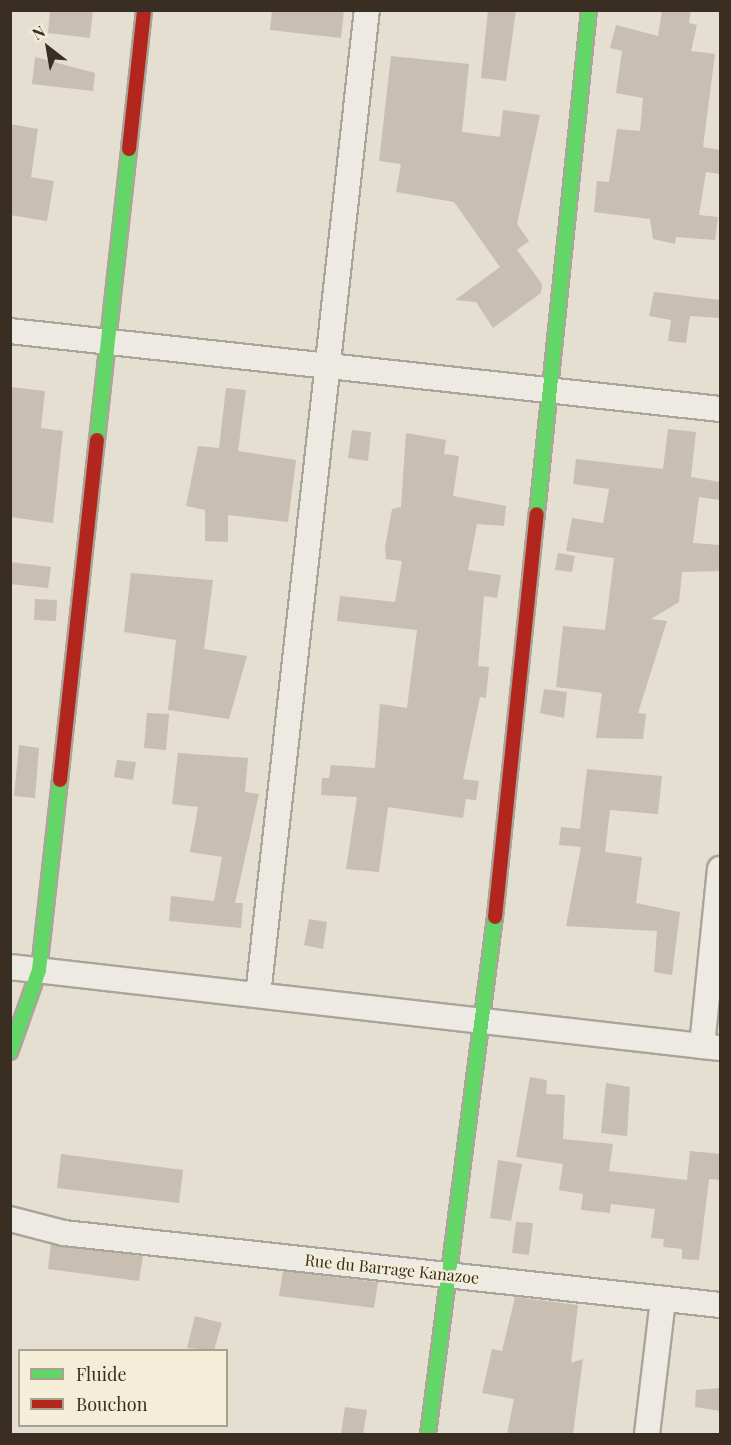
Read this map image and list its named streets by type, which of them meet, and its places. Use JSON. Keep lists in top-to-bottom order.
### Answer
{
  "streets": {
    "street": ["Rue du Barrage Kanazoe"]
  },
  "legend": ["Fluide", "Bouchon"],
  "north": "top left"
}
